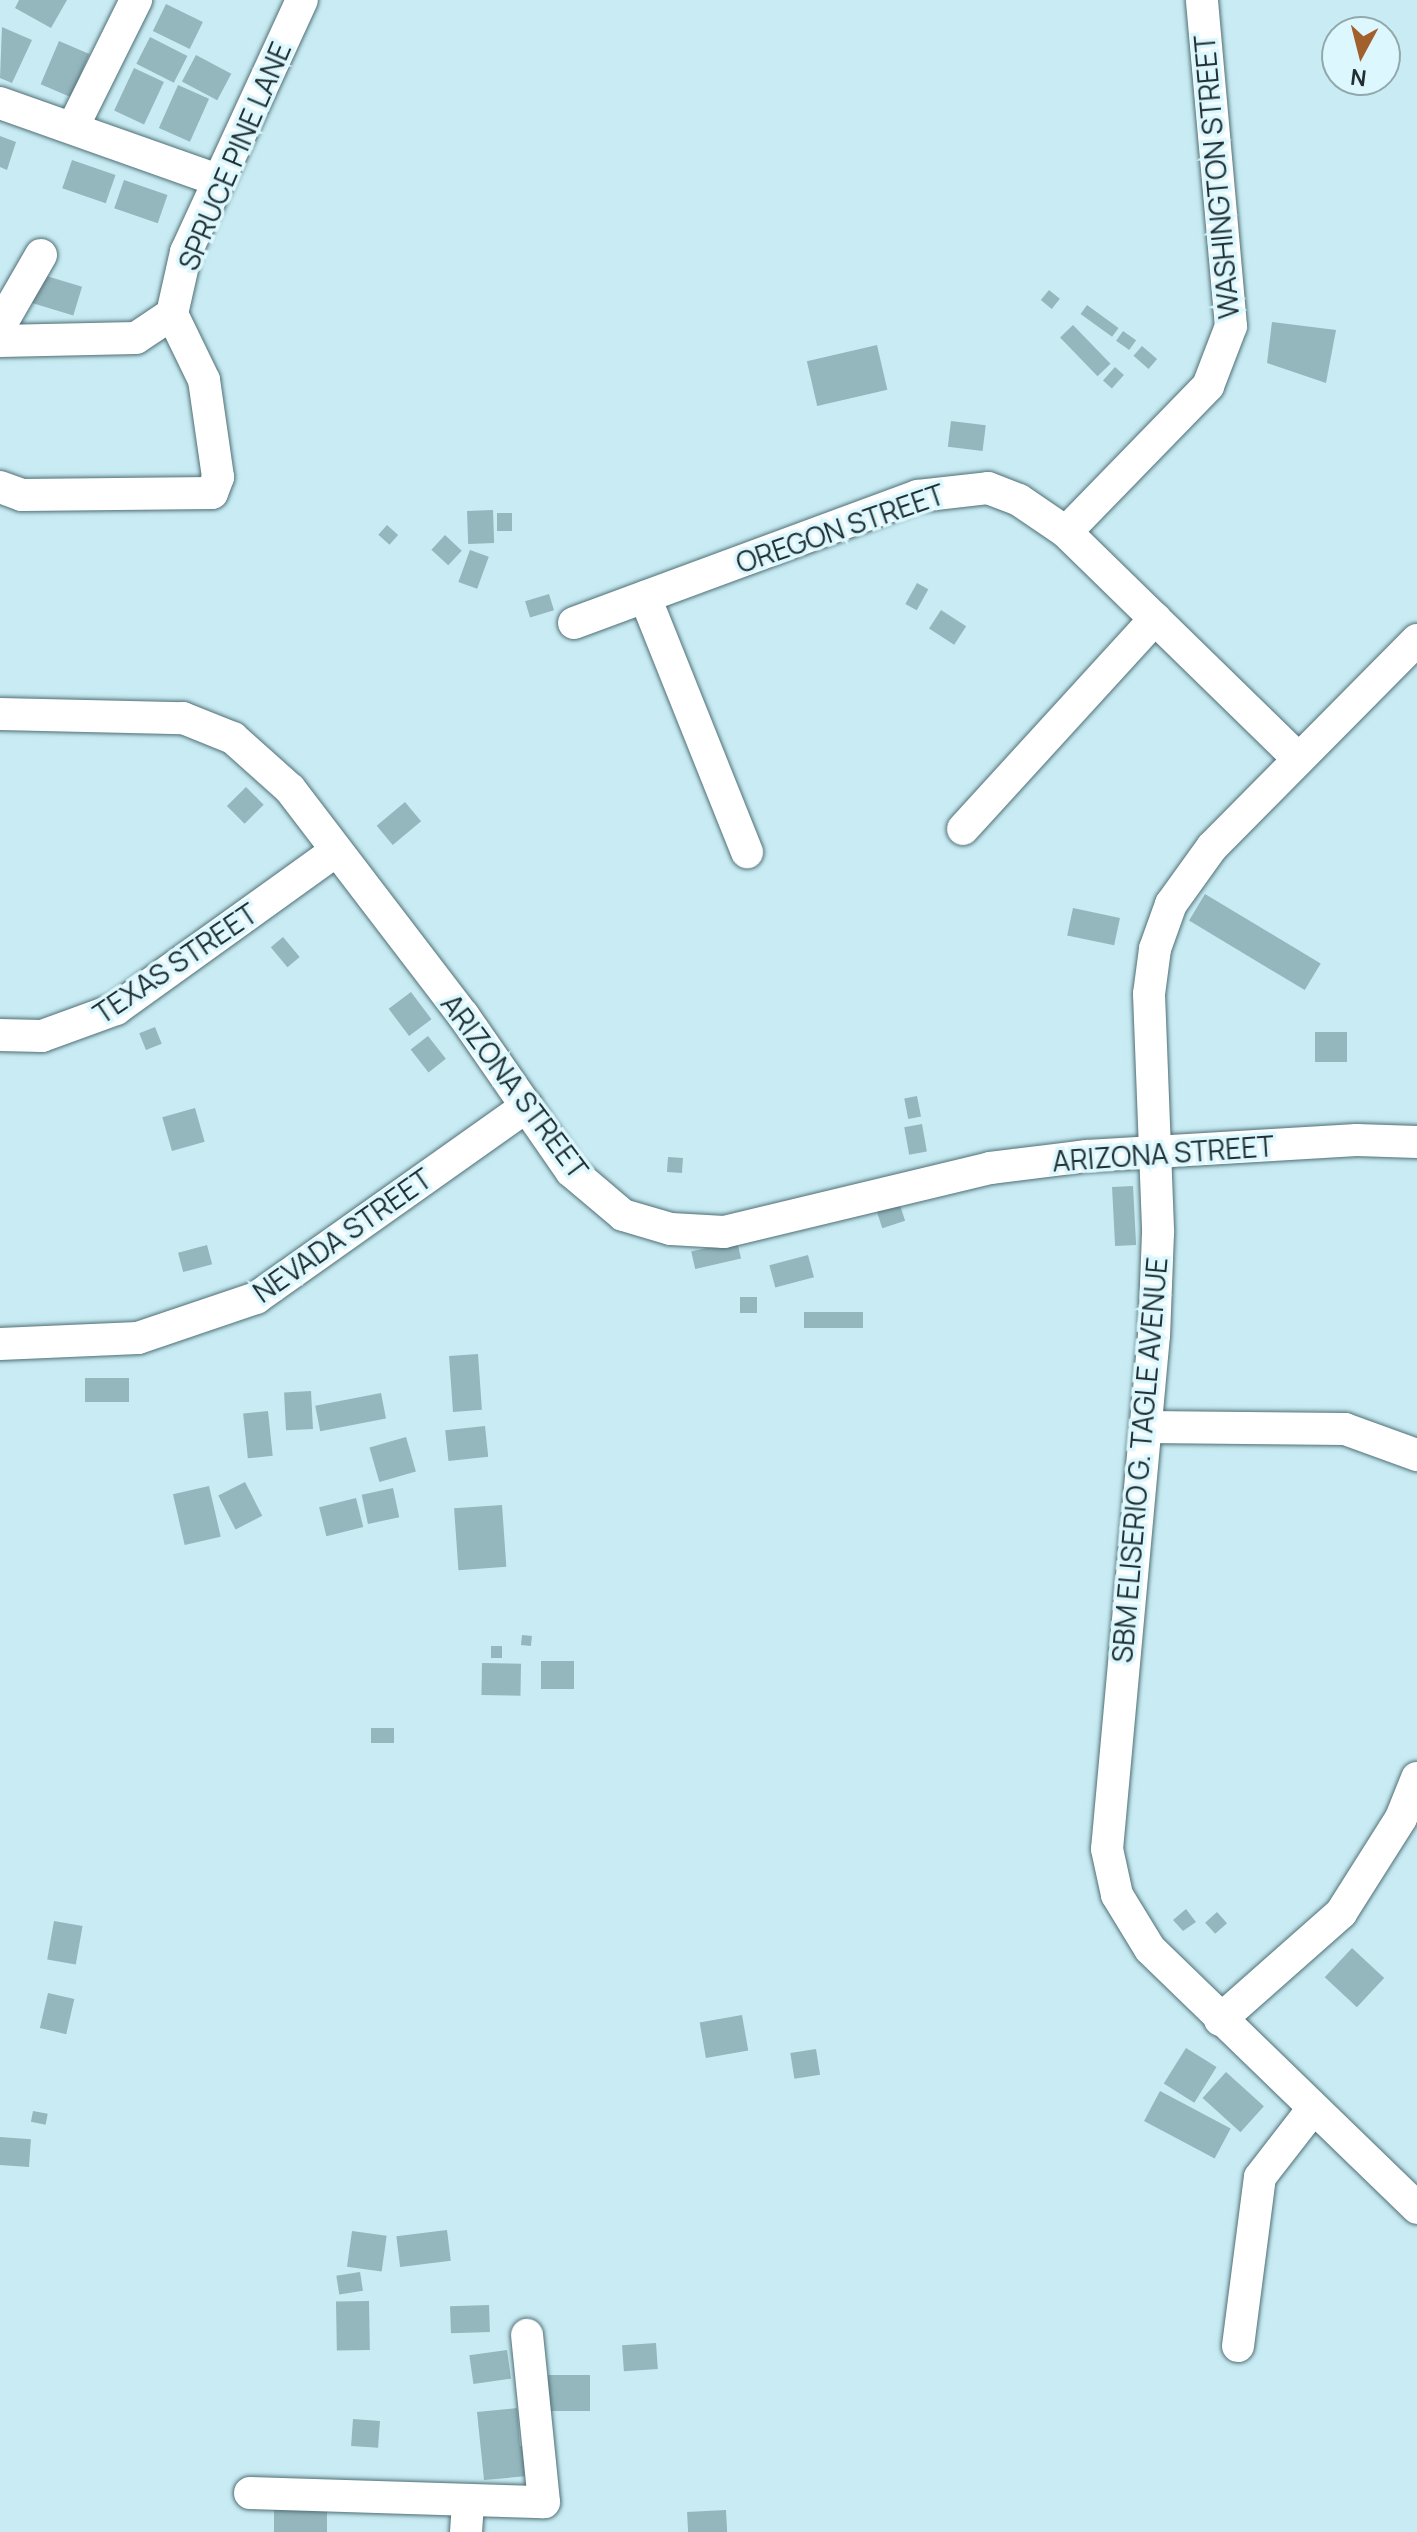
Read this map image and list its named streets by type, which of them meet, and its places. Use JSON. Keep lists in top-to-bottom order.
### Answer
{
  "streets": {
    "street": [
      "SPRUCE PINE LANE",
      "WASHINGTON STREET",
      "OREGON STREET",
      "TEXAS STREET",
      "ARIZONA STREET",
      "NEVADA STREET",
      "SBM ELISERIO G. TAGLE AVENUE"
    ]
  },
  "crossings": [
    ["WASHINGTON STREET", "OREGON STREET"],
    ["OREGON STREET", "SBM ELISERIO G. TAGLE AVENUE"],
    ["TEXAS STREET", "ARIZONA STREET"],
    ["ARIZONA STREET", "NEVADA STREET"],
    ["ARIZONA STREET", "SBM ELISERIO G. TAGLE AVENUE"]
  ],
  "north": "bottom"
}
